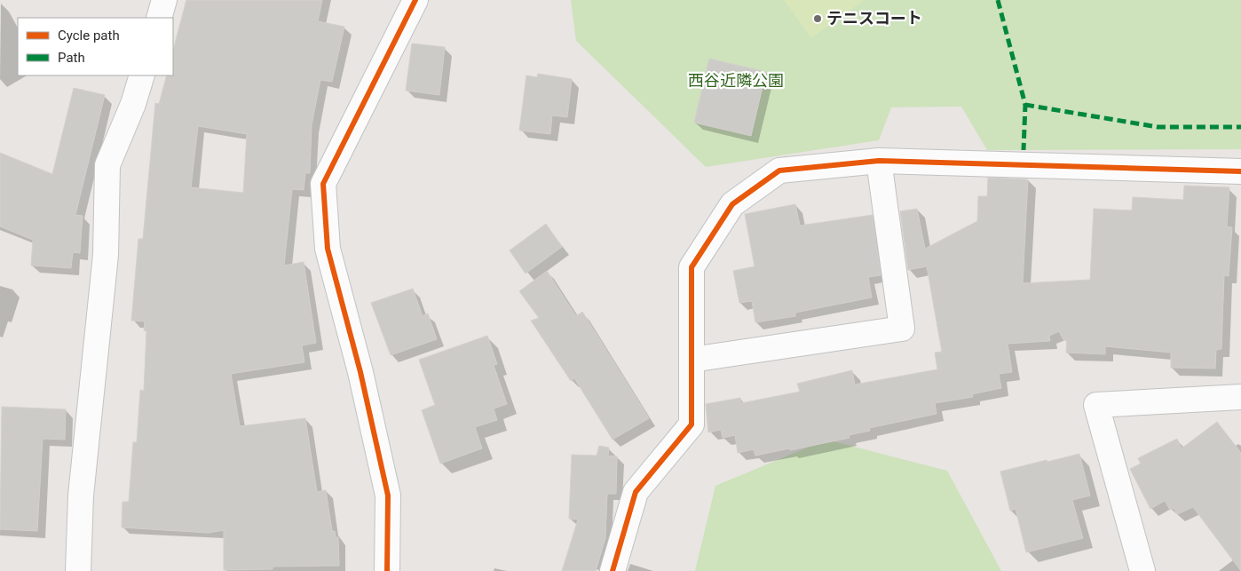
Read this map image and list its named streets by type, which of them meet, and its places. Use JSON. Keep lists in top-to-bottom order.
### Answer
{
  "parks": ["西谷近隣公園"],
  "places": ["テニスコート"],
  "legend": ["Cycle path", "Path"]
}
